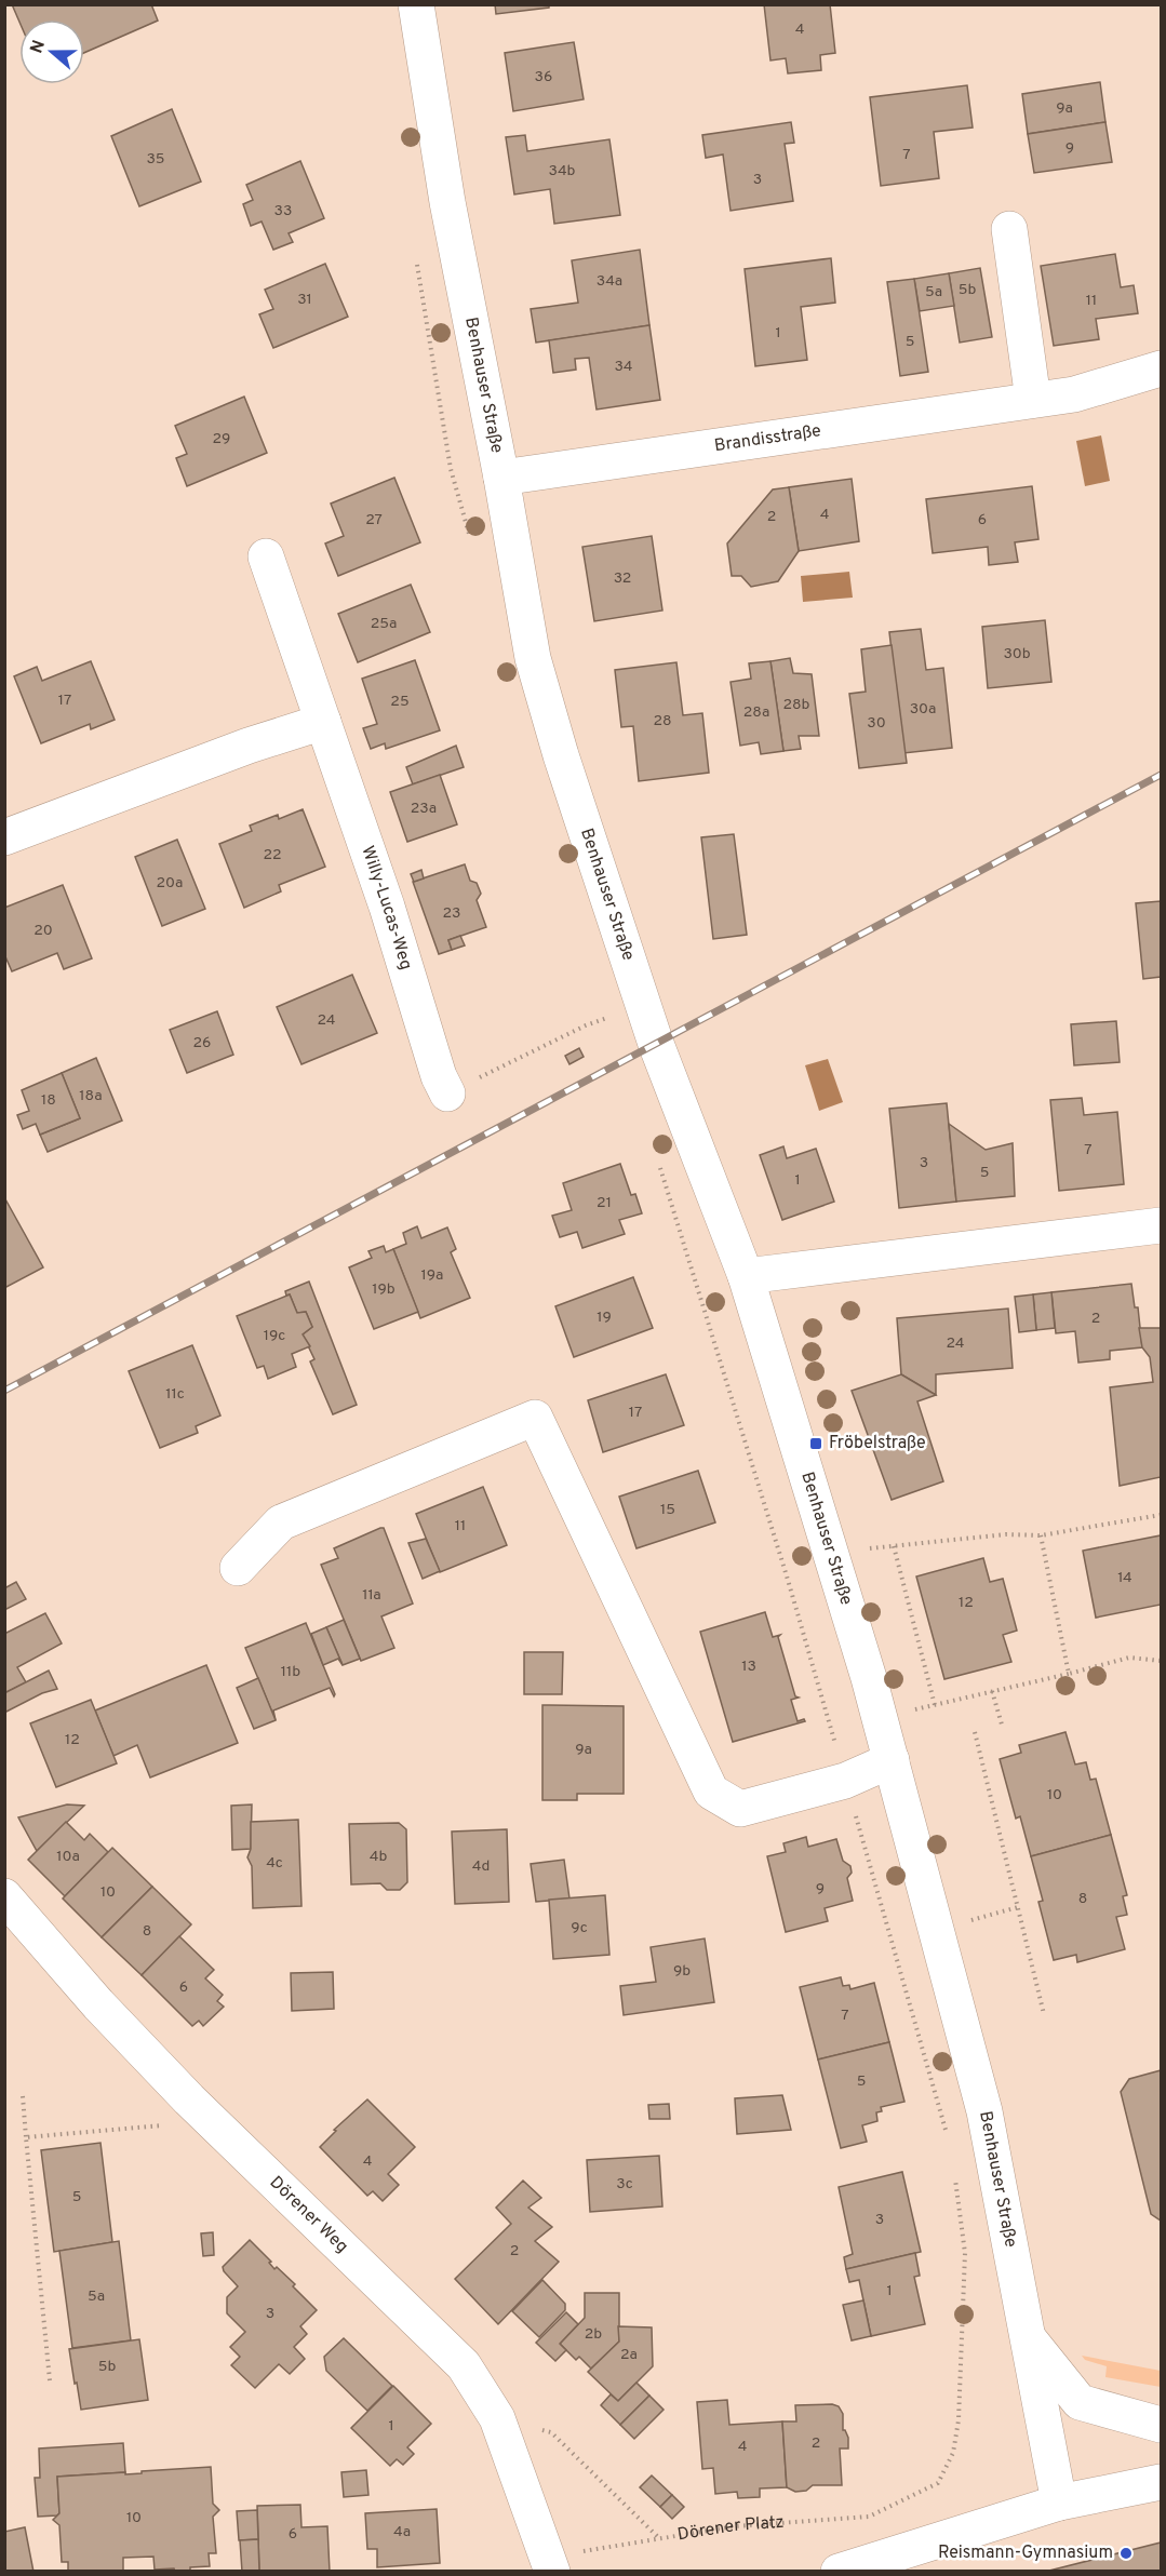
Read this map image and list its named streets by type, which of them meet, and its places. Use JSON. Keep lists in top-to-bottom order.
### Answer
{
  "streets": {
    "street": [
      "Benhauser Straße",
      "Brandisstraße",
      "Willy-Lucas-Weg",
      "Dörener Weg"
    ],
    "path": ["Dörener Platz"]
  },
  "crossings": [
    ["Benhauser Straße", "Brandisstraße"],
    ["Dörener Weg", "Dörener Platz"]
  ],
  "places": {
    "transit": ["Fröbelstraße"],
    "other": ["Reismann-Gymnasium"]
  },
  "house_numbers": [
    "4",
    "36",
    "9a",
    "9",
    "7",
    "35",
    "34b",
    "3",
    "33",
    "34a",
    "5b",
    "5a",
    "31",
    "11",
    "1",
    "5",
    "34",
    "29",
    "4",
    "2",
    "27",
    "6",
    "32",
    "25a",
    "30b",
    "17",
    "25",
    "28b",
    "30a",
    "28a",
    "28",
    "30",
    "23a",
    "22",
    "20a",
    "23",
    "20",
    "24",
    "26",
    "18a",
    "18",
    "7",
    "3",
    "5",
    "1",
    "21",
    "19a",
    "19b",
    "19",
    "2",
    "19c",
    "24",
    "11c",
    "17",
    "15",
    "11",
    "14",
    "11a",
    "12",
    "13",
    "11b",
    "12",
    "9a",
    "10",
    "10a",
    "4b",
    "4c",
    "4d",
    "9",
    "10",
    "8",
    "9c",
    "8",
    "9b",
    "6",
    "7",
    "5",
    "4",
    "3c",
    "5",
    "3",
    "2",
    "1",
    "5a",
    "3",
    "2b",
    "2a",
    "5b",
    "1",
    "2",
    "4",
    "10",
    "4a",
    "6"
  ],
  "north": "left"
}
